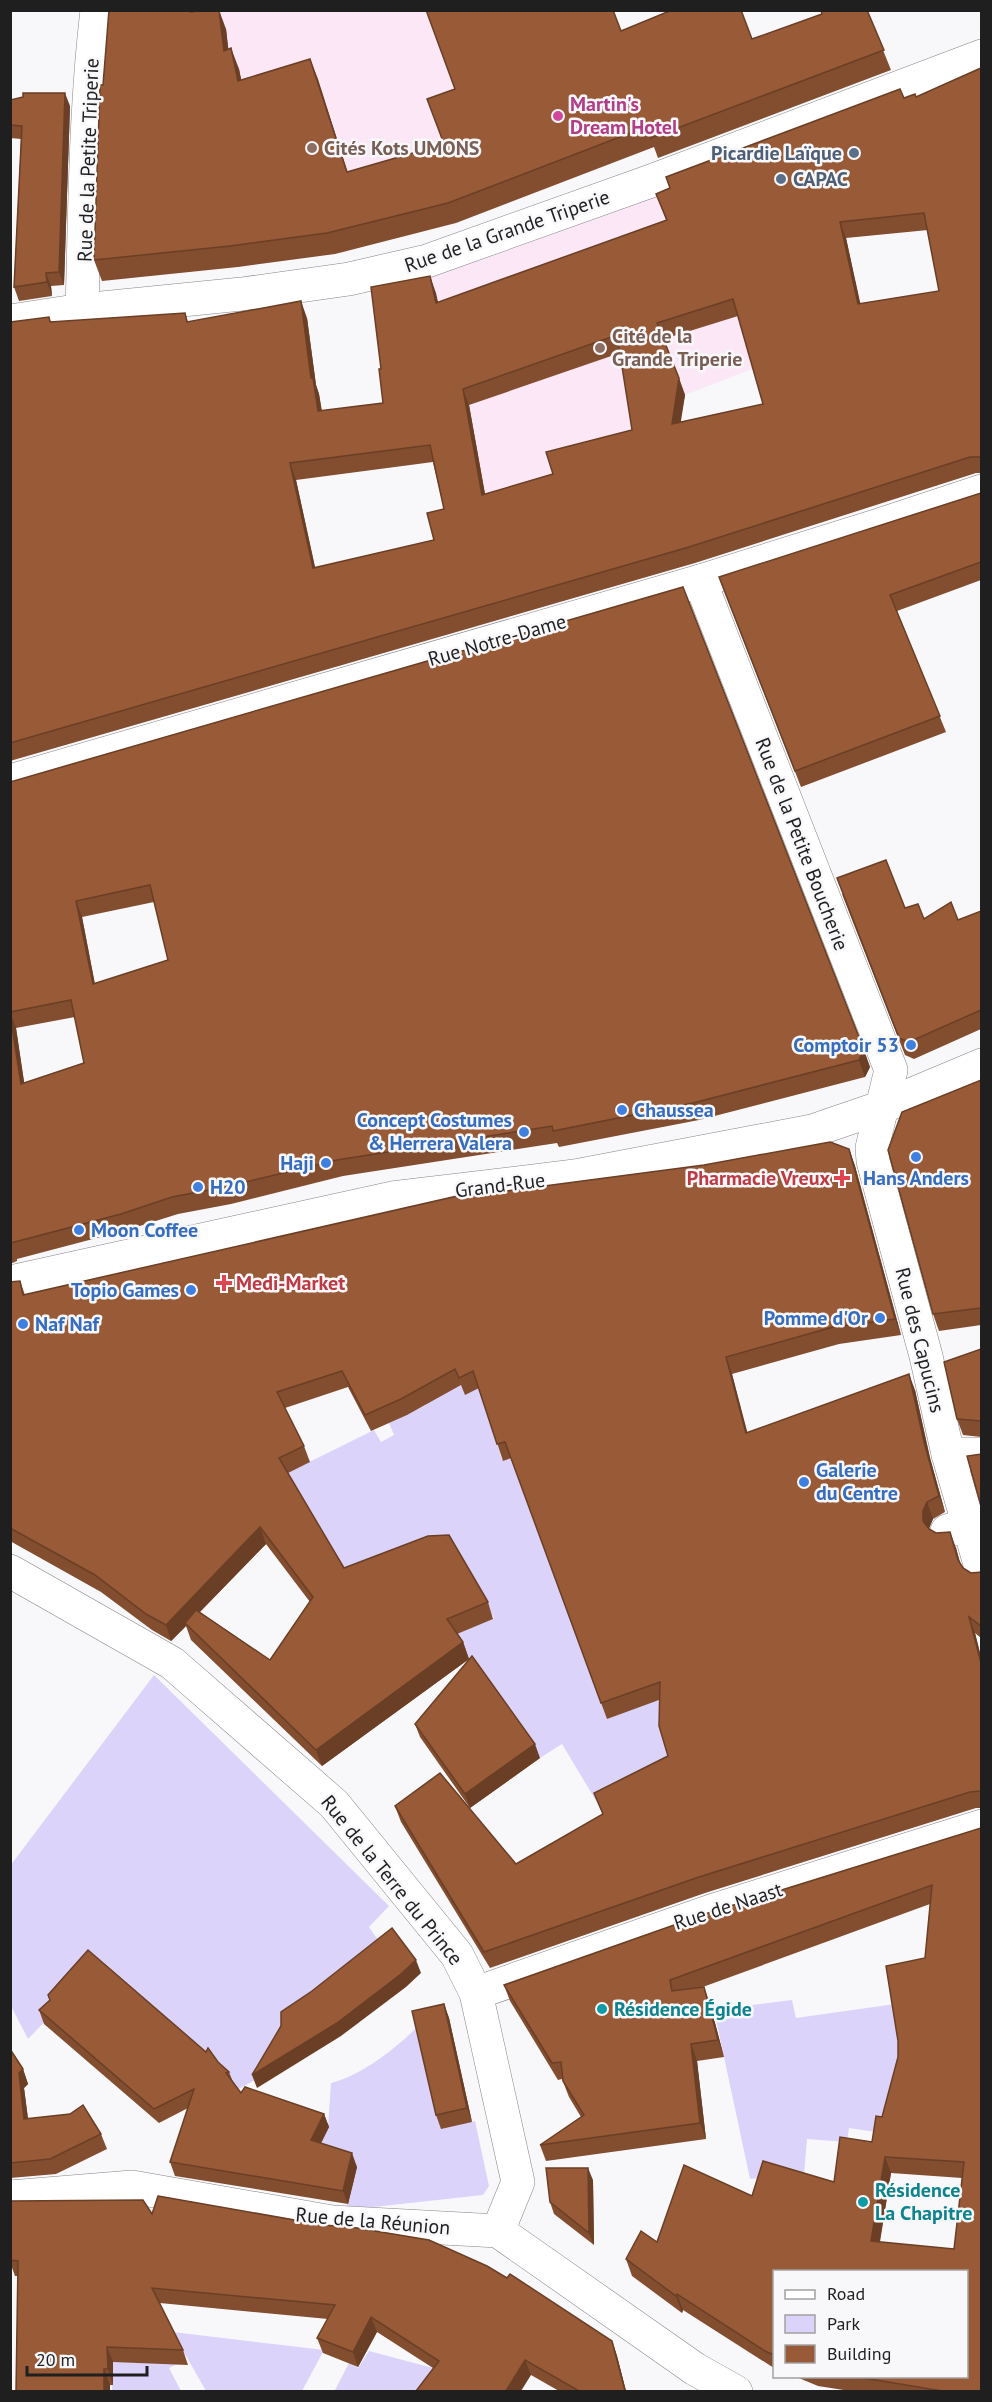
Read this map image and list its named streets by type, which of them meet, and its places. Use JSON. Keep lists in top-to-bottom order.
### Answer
{
  "streets": {
    "street": [
      "Rue de la Petite Triperie",
      "Rue de la Grande Triperie",
      "Rue Notre-Dame",
      "Rue de la Petite Boucherie",
      "Grand-Rue",
      "Rue des Capucins",
      "Rue de la Terre du Prince",
      "Rue de Naast",
      "Rue de la Réunion"
    ]
  },
  "crossings": [
    ["Rue de la Petite Triperie", "Rue de la Grande Triperie"],
    ["Rue Notre-Dame", "Rue de la Petite Boucherie"],
    ["Rue de la Petite Boucherie", "Grand-Rue"],
    ["Rue de la Petite Boucherie", "Rue des Capucins"],
    ["Grand-Rue", "Rue des Capucins"],
    ["Rue de la Terre du Prince", "Rue de Naast"],
    ["Rue de la Terre du Prince", "Rue de la Réunion"]
  ],
  "places": {
    "other": [
      "Martin's Dream Hotel",
      "Cités Kots UMONS",
      "Picardie Laïque",
      "CAPAC",
      "Cité de la Grande Triperie",
      "Comptoir 53",
      "Chaussea",
      "Concept Costumes & Herrera Valera",
      "Hans Anders",
      "Haji",
      "H20",
      "Moon Coffee",
      "Topio Games",
      "Pomme d'Or",
      "Naf Naf",
      "Galerie du Centre",
      "Résidence Égide",
      "Résidence La Chapitre"
    ],
    "health": ["Pharmacie Vreux", "Medi-Market"]
  },
  "legend": ["Road", "Park", "Building"],
  "scale_bar": "20 m"
}
